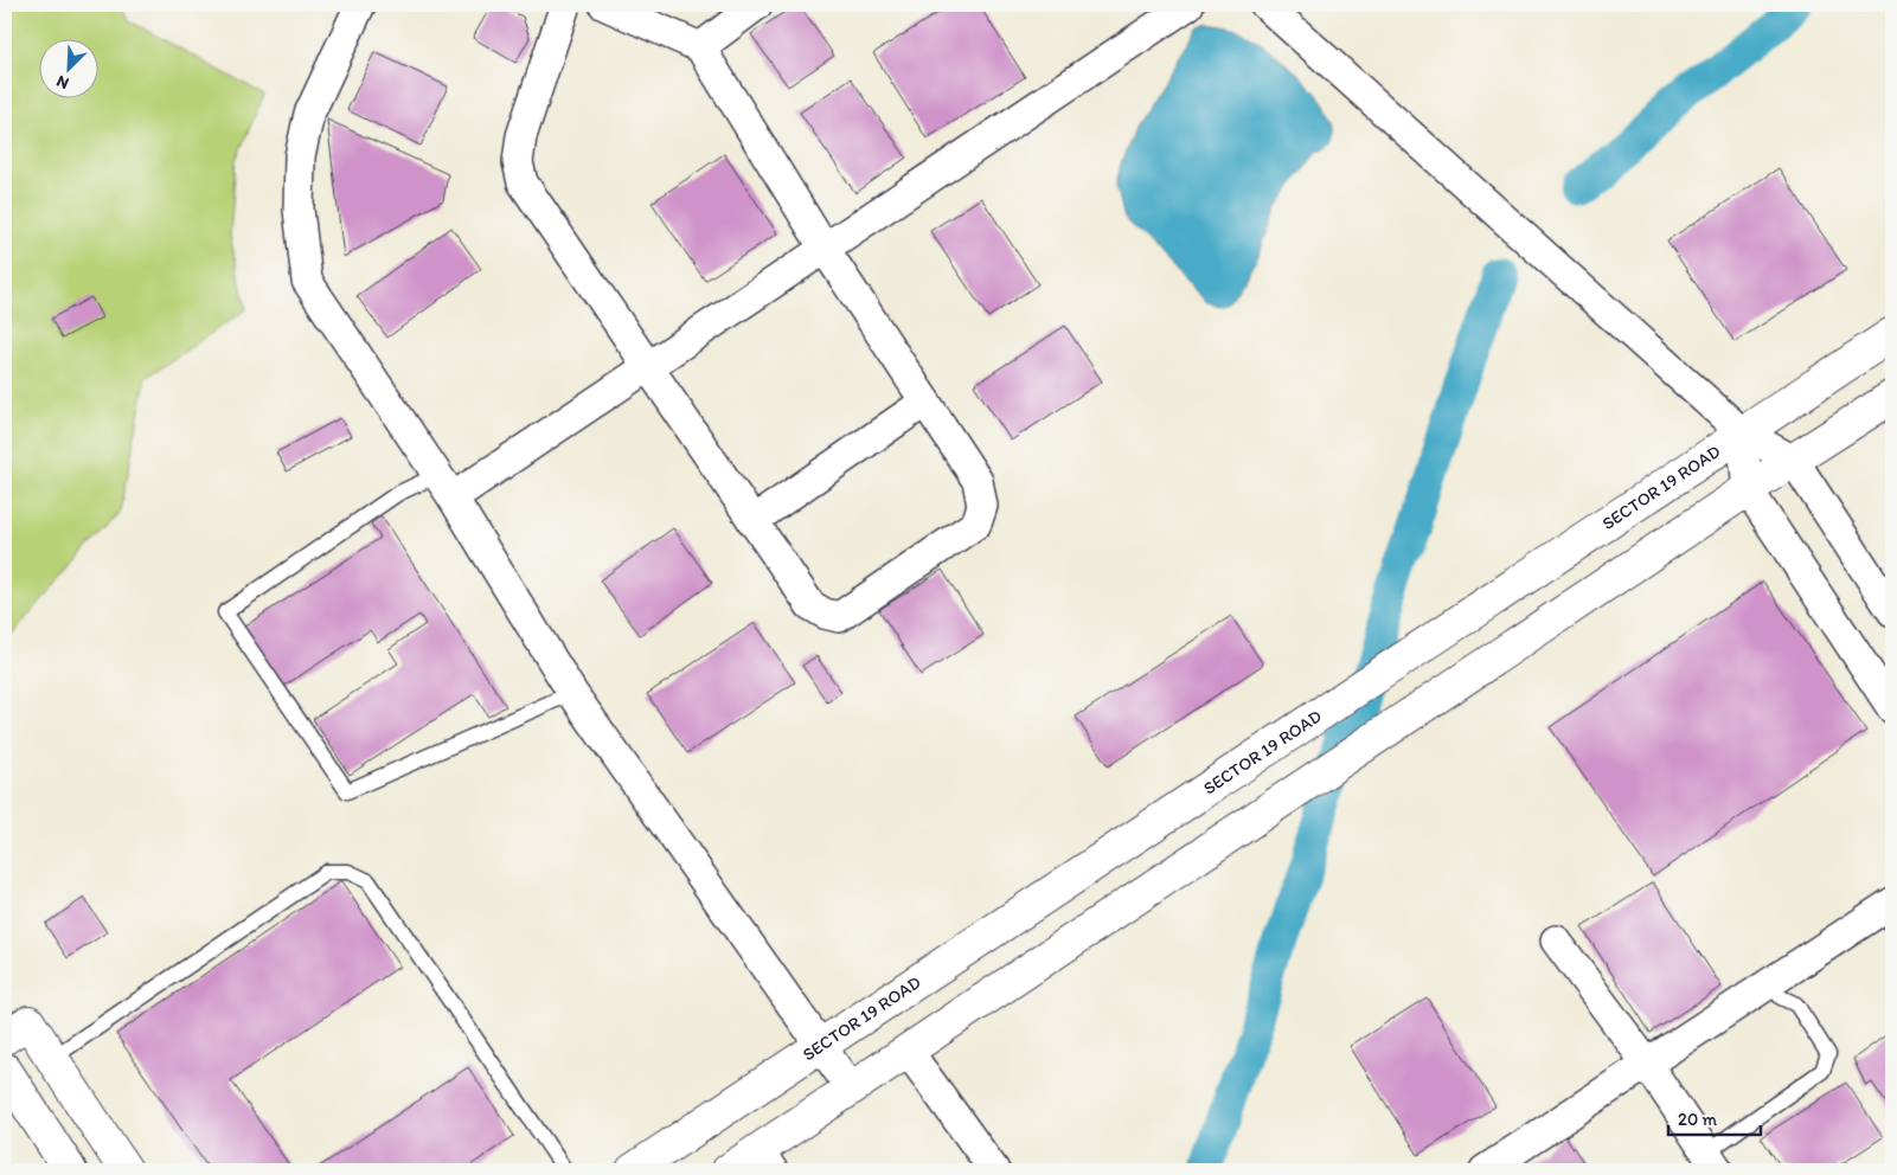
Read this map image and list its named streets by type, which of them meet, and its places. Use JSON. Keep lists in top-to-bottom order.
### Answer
{
  "streets": {
    "street": ["SECTOR 19 ROAD"]
  },
  "scale_bar": "20 m",
  "north": "bottom left"
}
